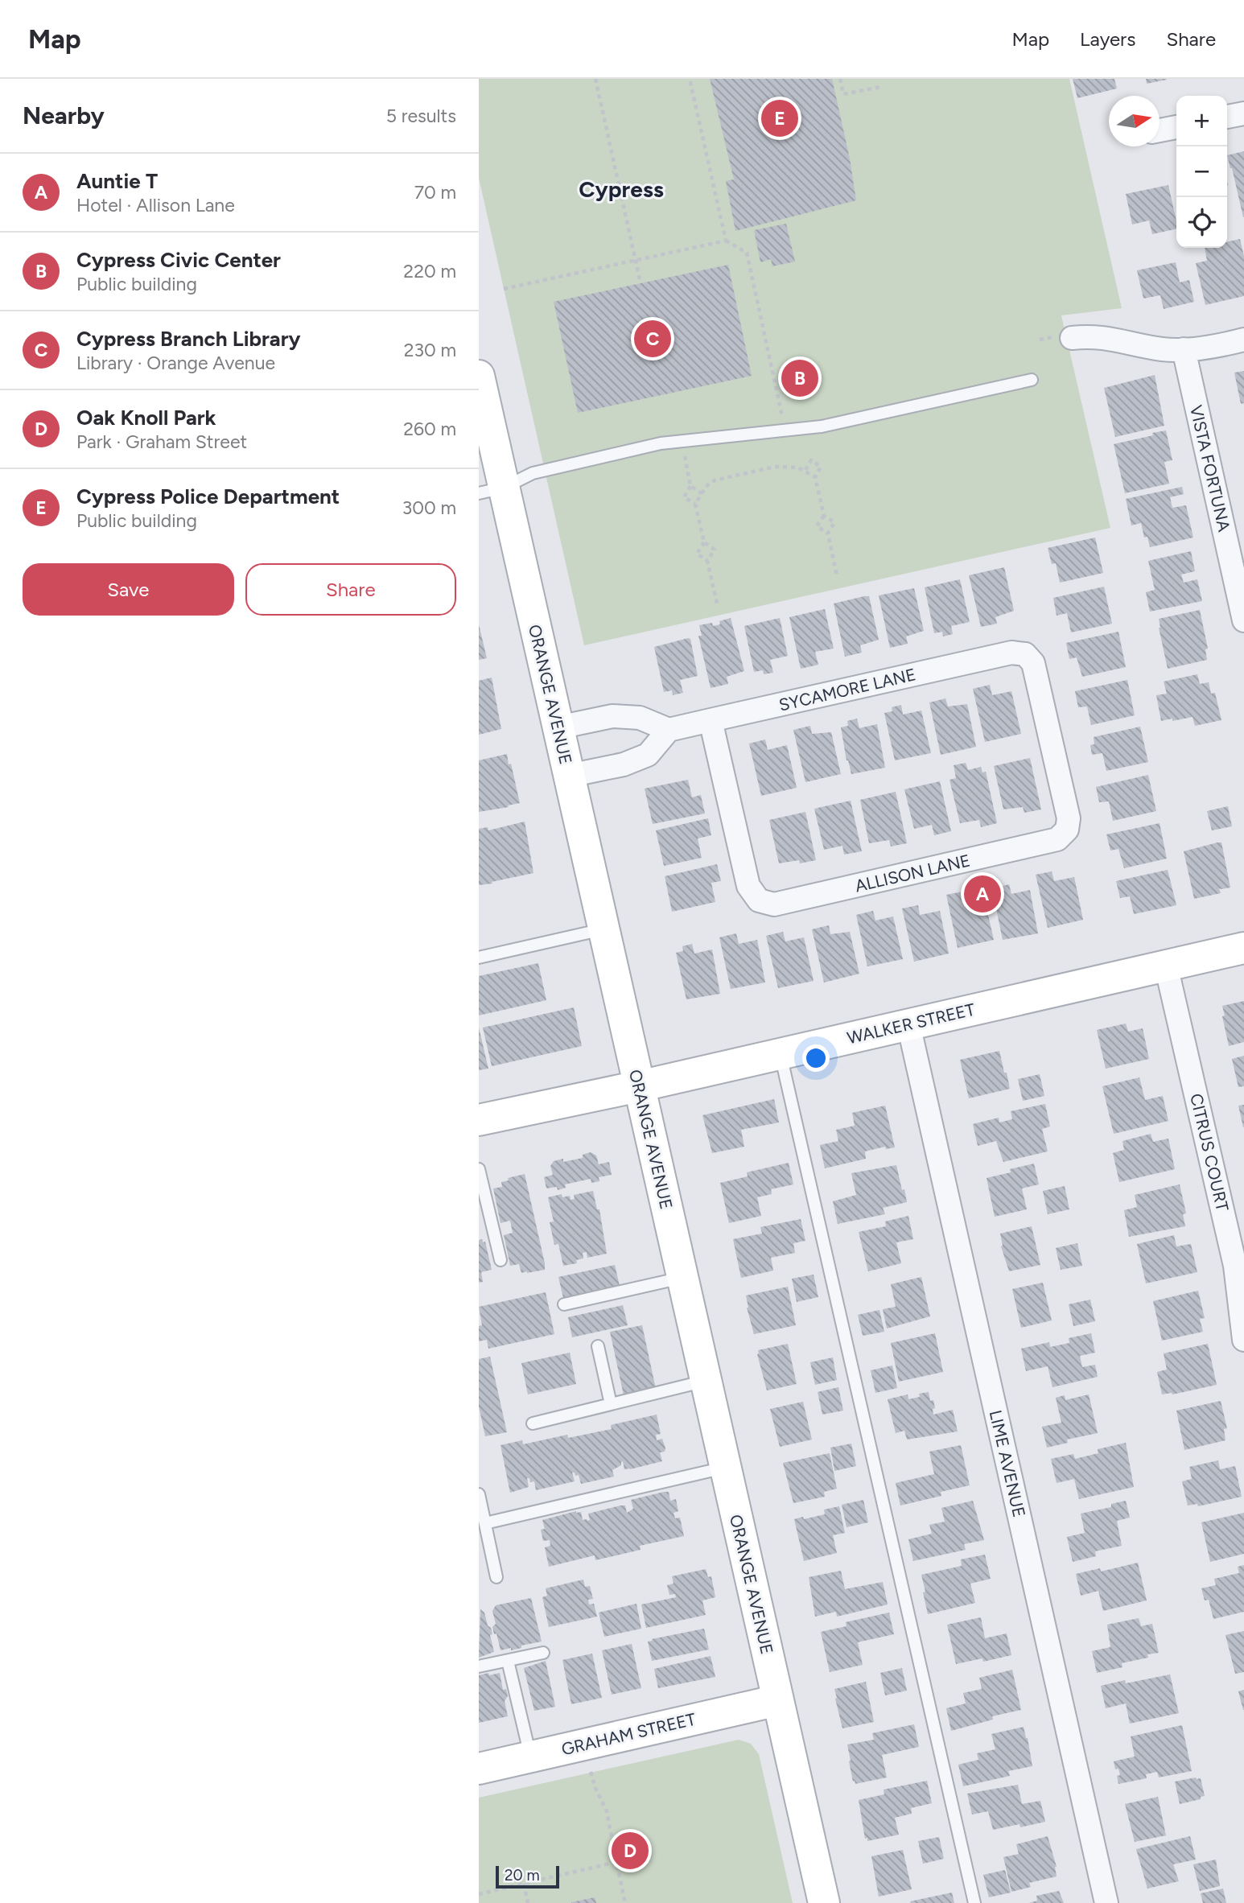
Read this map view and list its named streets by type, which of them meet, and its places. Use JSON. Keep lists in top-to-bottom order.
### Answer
{
  "streets": {
    "main road": ["ORANGE AVENUE", "WALKER STREET", "GRAHAM STREET"],
    "street": [
      "VISTA FORTUNA",
      "SYCAMORE LANE",
      "ALLISON LANE",
      "CITRUS COURT",
      "LIME AVENUE"
    ]
  },
  "crossings": [
    ["SYCAMORE LANE", "ALLISON LANE"],
    ["ORANGE AVENUE", "WALKER STREET"],
    ["ORANGE AVENUE", "GRAHAM STREET"],
    ["WALKER STREET", "CITRUS COURT"],
    ["WALKER STREET", "LIME AVENUE"]
  ],
  "districts": ["Cypress"],
  "scale_bar": "20 m",
  "north": "right",
  "page": {
    "header": "Map",
    "nav": ["Map", "Layers", "Share"],
    "heading": ["Nearby", "5 results"],
    "map_buttons": ["+", "−"],
    "pins": [
      "E",
      "C",
      "B",
      "A",
      "D"
    ],
    "list": [
      {
        "mark": "A",
        "name": "Auntie T",
        "note": "Hotel · Allison Lane",
        "value": "70 m"
      },
      {
        "mark": "B",
        "name": "Cypress Civic Center",
        "note": "Public building",
        "value": "220 m"
      },
      {
        "mark": "C",
        "name": "Cypress Branch Library",
        "note": "Library · Orange Avenue",
        "value": "230 m"
      },
      {
        "mark": "D",
        "name": "Oak Knoll Park",
        "note": "Park · Graham Street",
        "value": "260 m"
      },
      {
        "mark": "E",
        "name": "Cypress Police Department",
        "note": "Public building",
        "value": "300 m"
      }
    ],
    "buttons": ["Save", "Share"],
    "scale": "20 m"
  }
}
